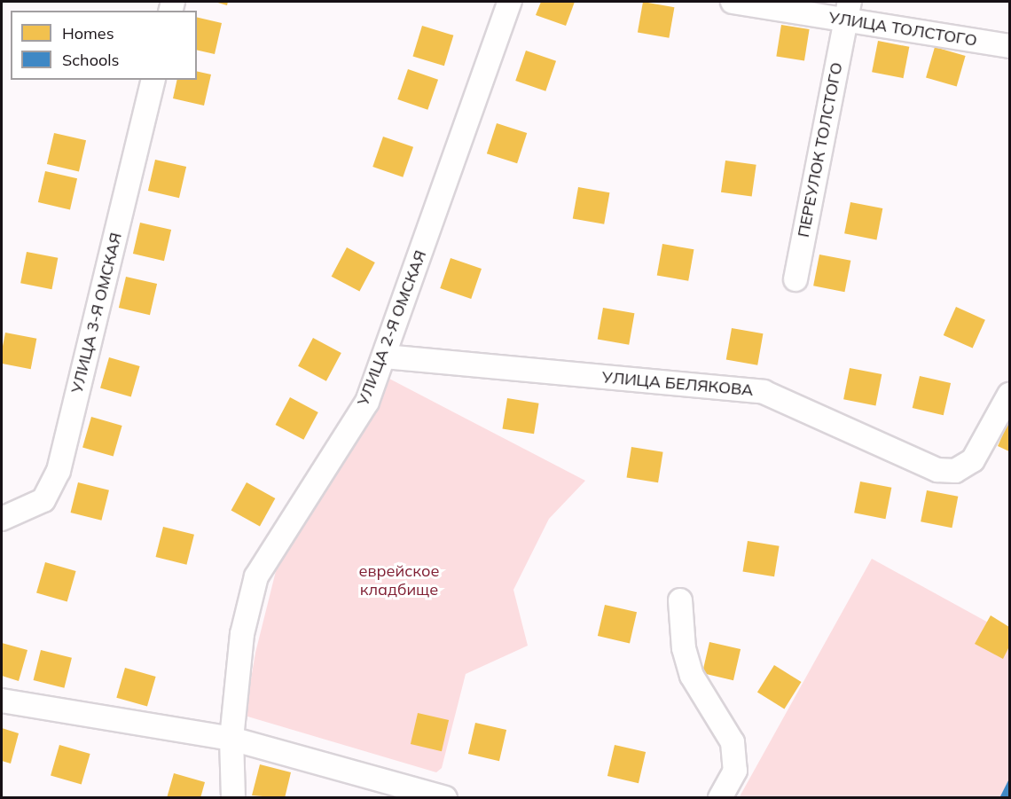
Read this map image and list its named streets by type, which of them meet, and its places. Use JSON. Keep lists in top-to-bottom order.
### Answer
{
  "streets": {
    "street": [
      "УЛИЦА ТОЛСТОГО",
      "ПЕРЕУЛОК ТОЛСТОГО",
      "УЛИЦА 3-Я ОМСКАЯ",
      "УЛИЦА 2-Я ОМСКАЯ",
      "УЛИЦА БЕЛЯКОВА"
    ]
  },
  "crossings": [
    ["УЛИЦА ТОЛСТОГО", "ПЕРЕУЛОК ТОЛСТОГО"],
    ["УЛИЦА 2-Я ОМСКАЯ", "УЛИЦА БЕЛЯКОВА"]
  ],
  "parks": ["еврейское кладбище"],
  "legend": ["Homes", "Schools"]
}
